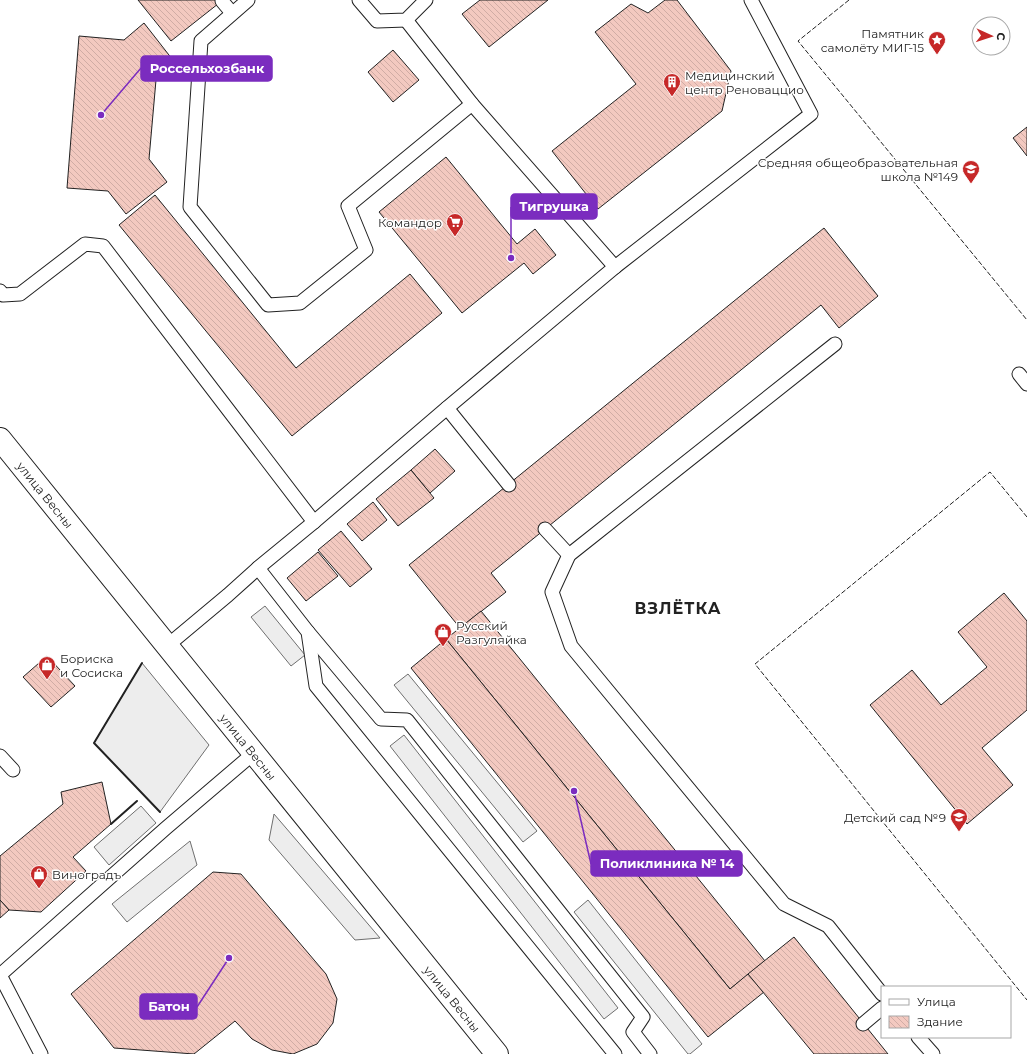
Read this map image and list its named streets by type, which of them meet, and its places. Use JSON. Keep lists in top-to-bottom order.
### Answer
{
  "streets": {
    "street": ["улица Весны"]
  },
  "districts": ["ВЗЛЁТКА"],
  "places": {
    "place": ["Памятник самолёту МИГ-15"],
    "building": ["Медицинский центр Реноваццио"],
    "other": [
      "Россельхозбанк",
      "Тигрушка",
      "Поликлиника № 14",
      "Батон"
    ],
    "school or university": ["Средняя общеобразовательная школа №149", "Детский сад №9"],
    "supermarket": ["Командор"],
    "shop": ["Русский Разгуляйка", "Бориска и Сосиска", "Виноградъ"]
  },
  "legend": ["Улица", "Здание"],
  "north": "right"
}
